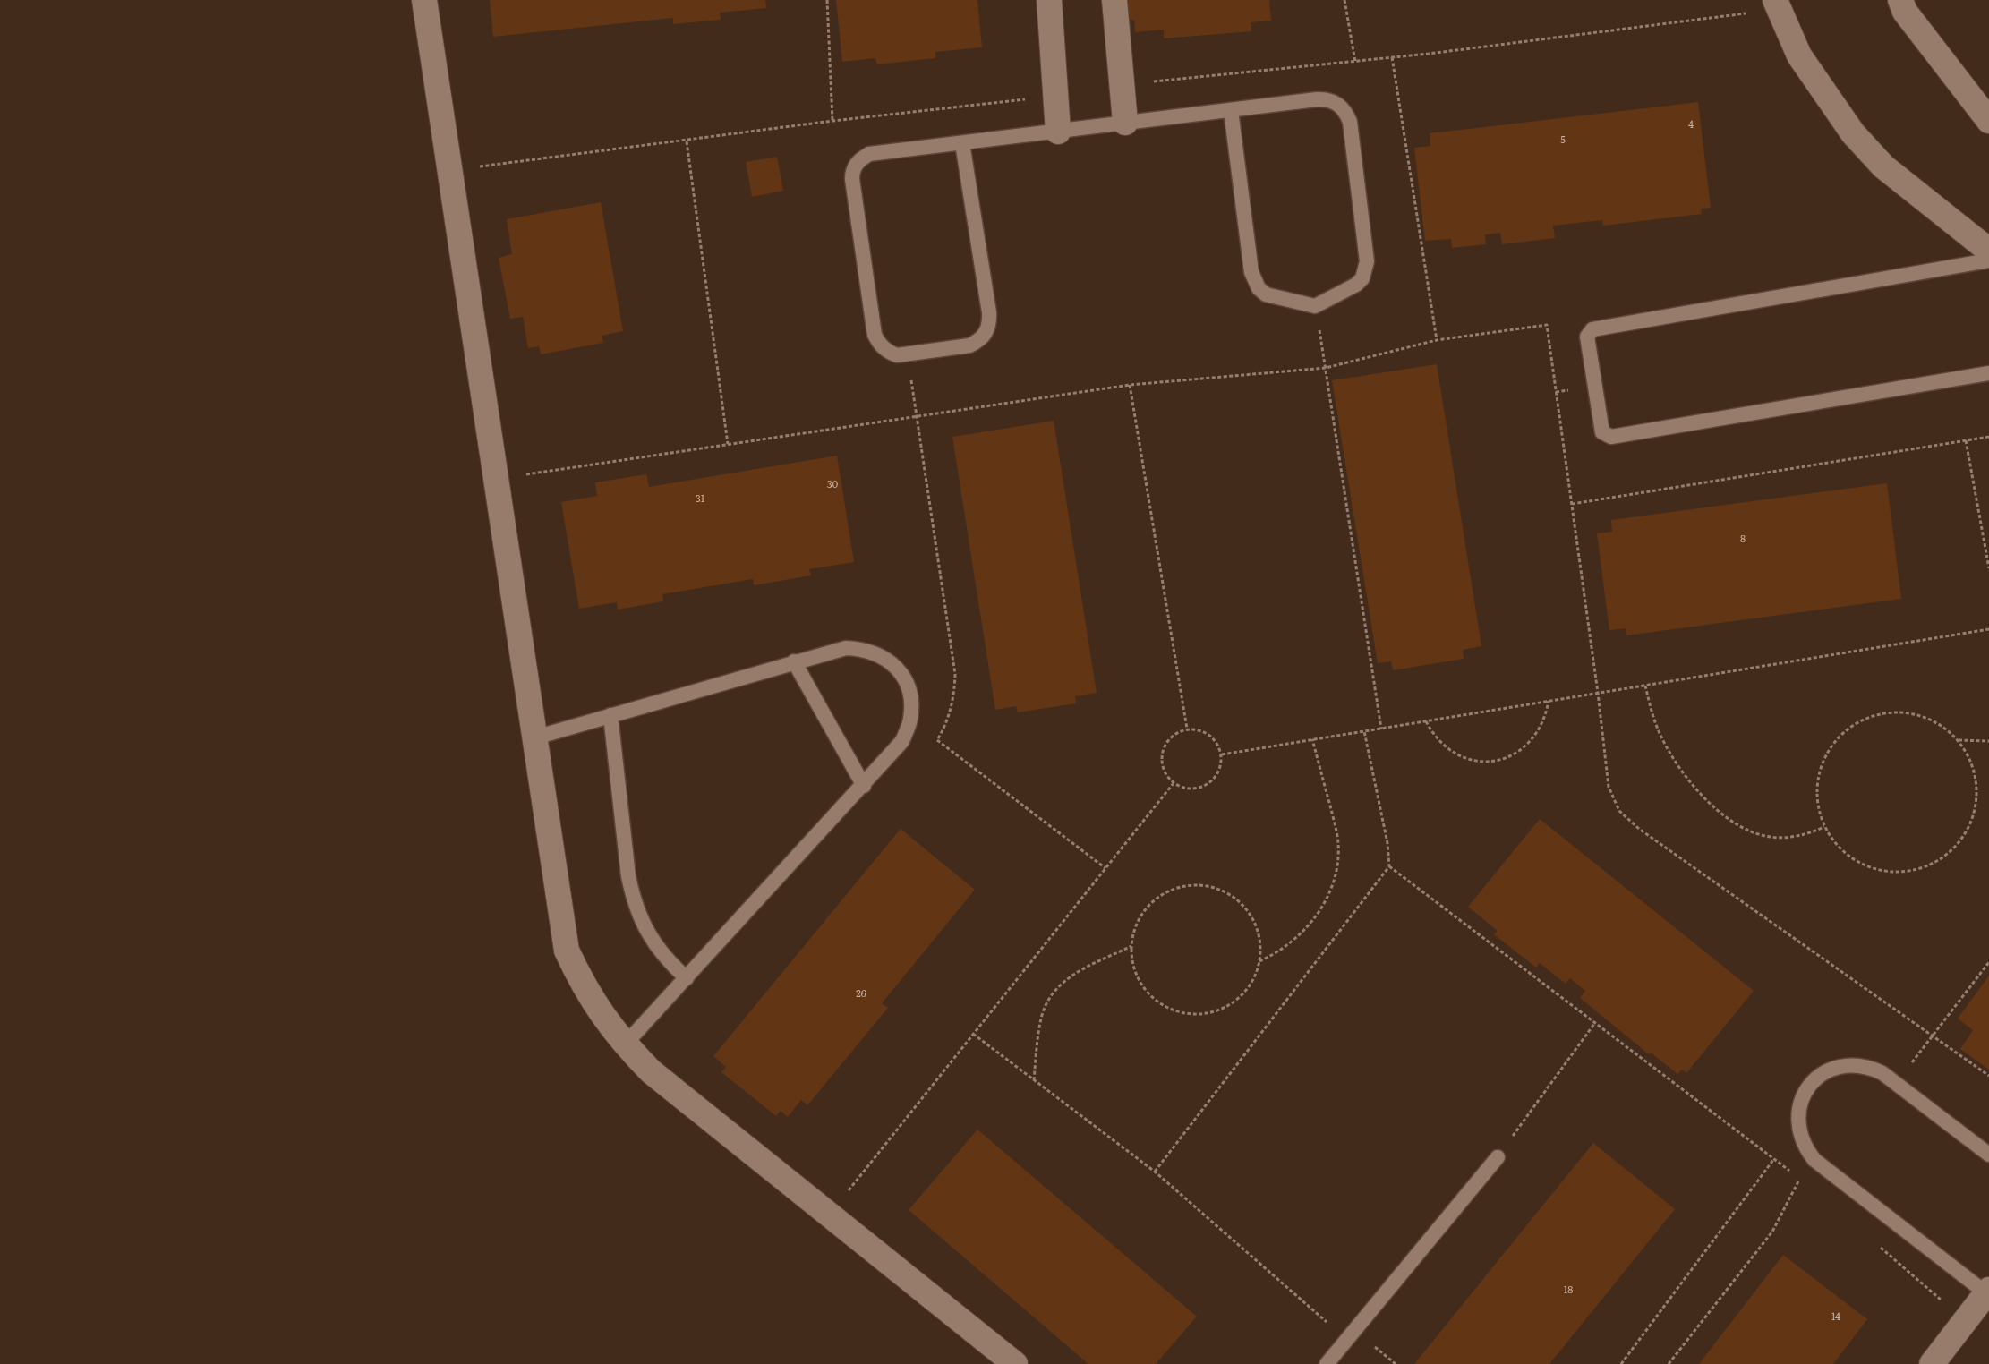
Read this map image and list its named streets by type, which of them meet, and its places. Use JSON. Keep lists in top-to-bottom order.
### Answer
{
  "house_numbers": [
    "4",
    "5",
    "30",
    "31",
    "8",
    "26",
    "18",
    "14"
  ]
}
